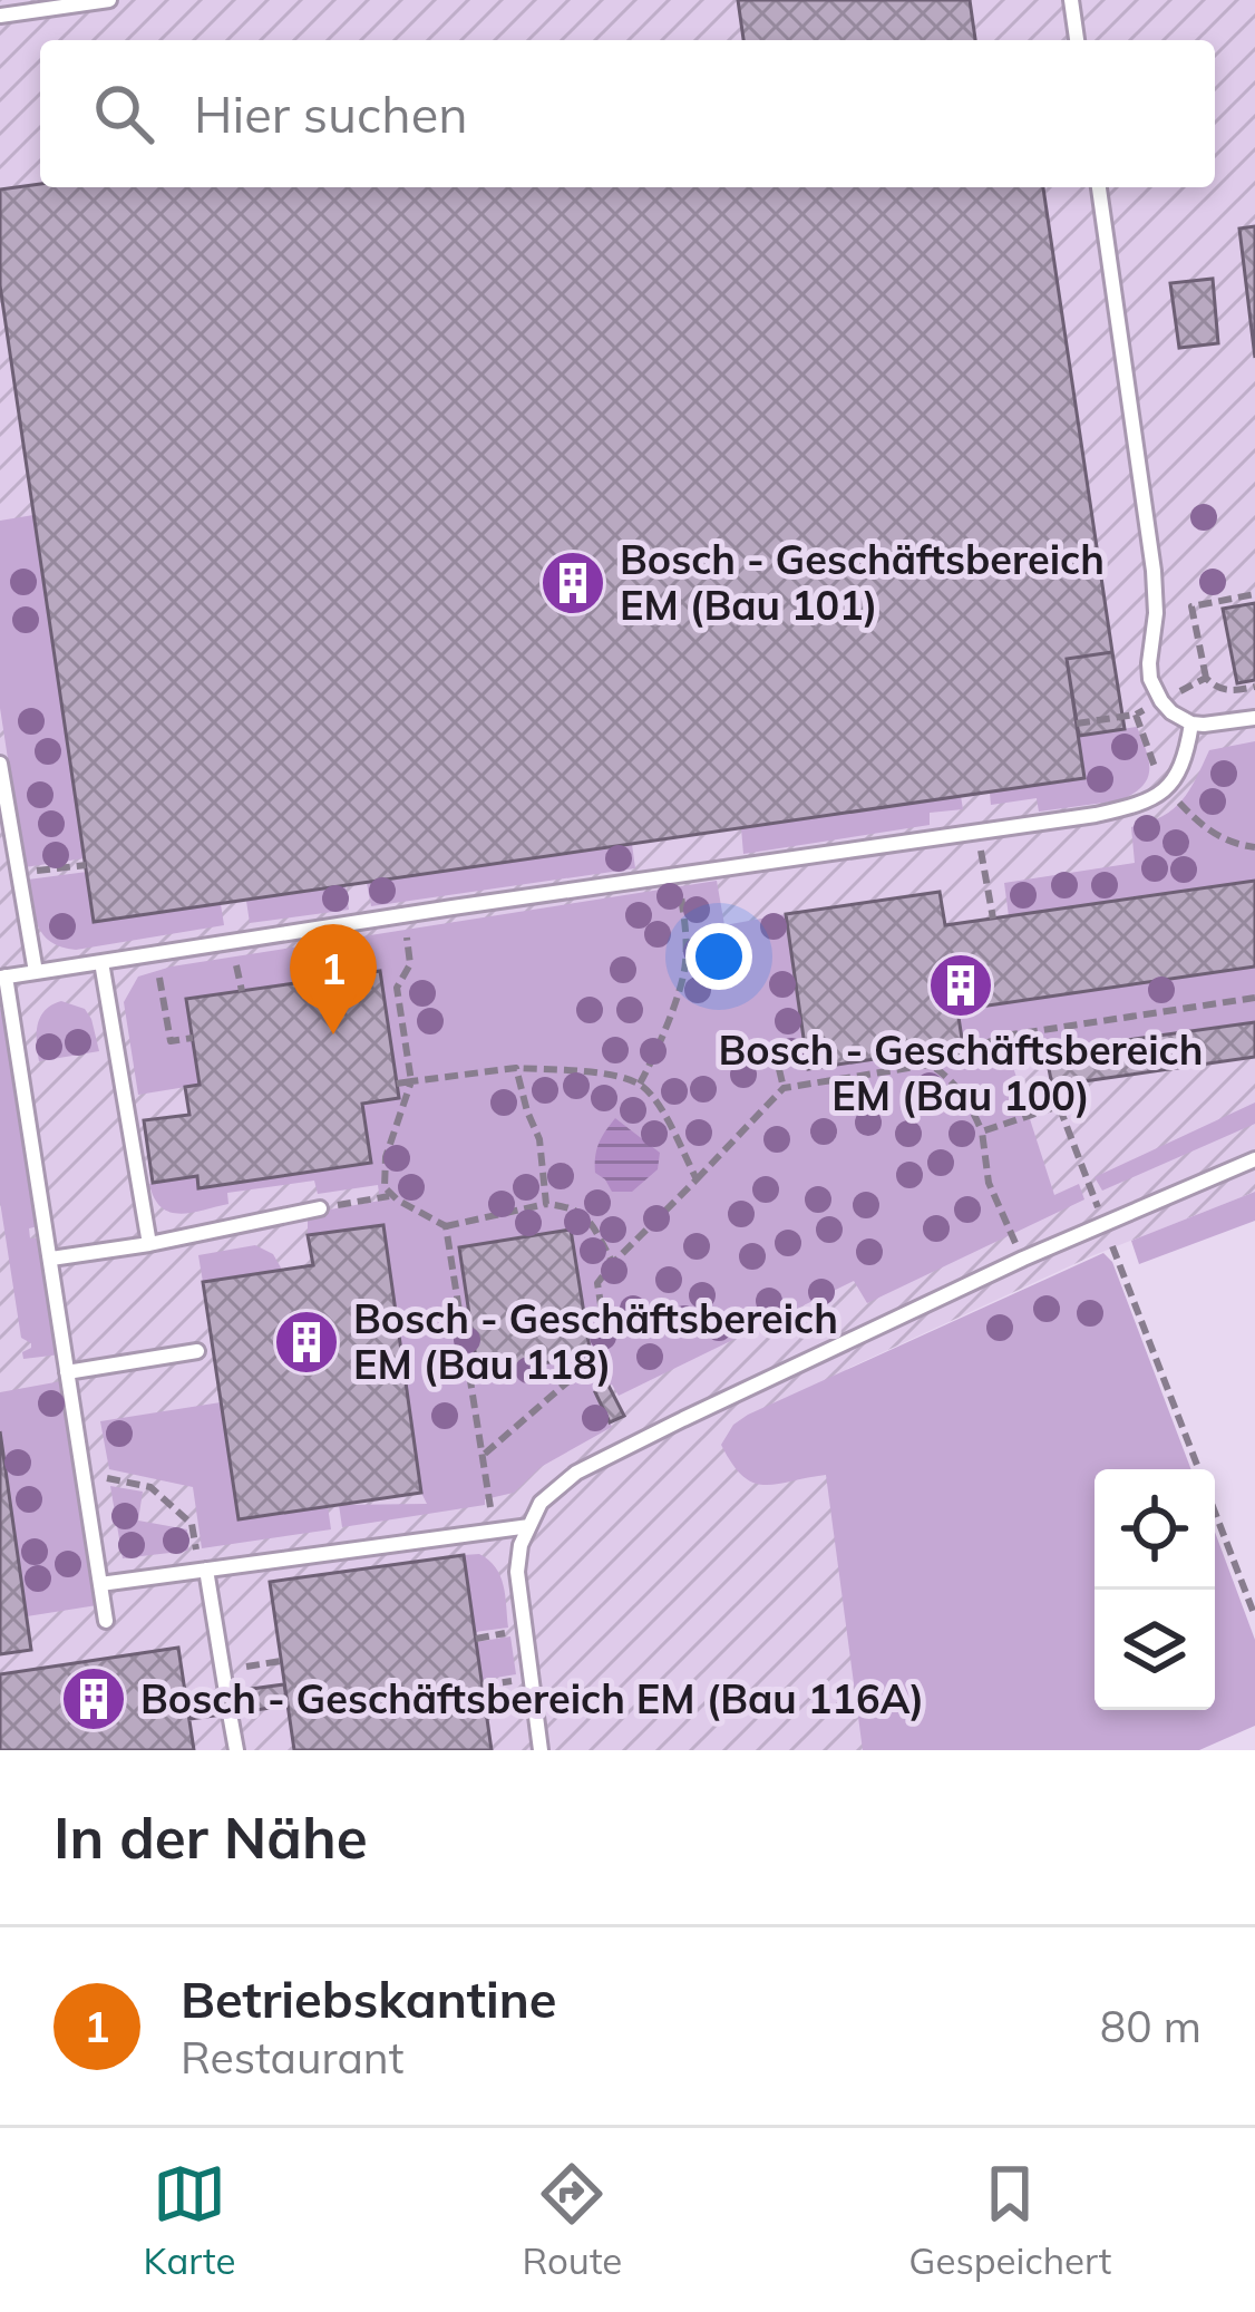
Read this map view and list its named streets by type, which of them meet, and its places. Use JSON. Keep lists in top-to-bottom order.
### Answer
{
  "places": {
    "building": [
      "Bosch - Geschäftsbereich EM (Bau 101)",
      "Bosch - Geschäftsbereich EM (Bau 100)",
      "Bosch - Geschäftsbereich EM (Bau 118)",
      "Bosch - Geschäftsbereich EM (Bau 116A)"
    ]
  },
  "page": {
    "search": "Hier suchen",
    "pins": "1",
    "heading": "In der Nähe",
    "list": [
      {
        "mark": "1",
        "name": "Betriebskantine",
        "note": "Restaurant",
        "value": "80 m"
      }
    ],
    "nav": ["Karte", "Route", "Gespeichert"]
  }
}
